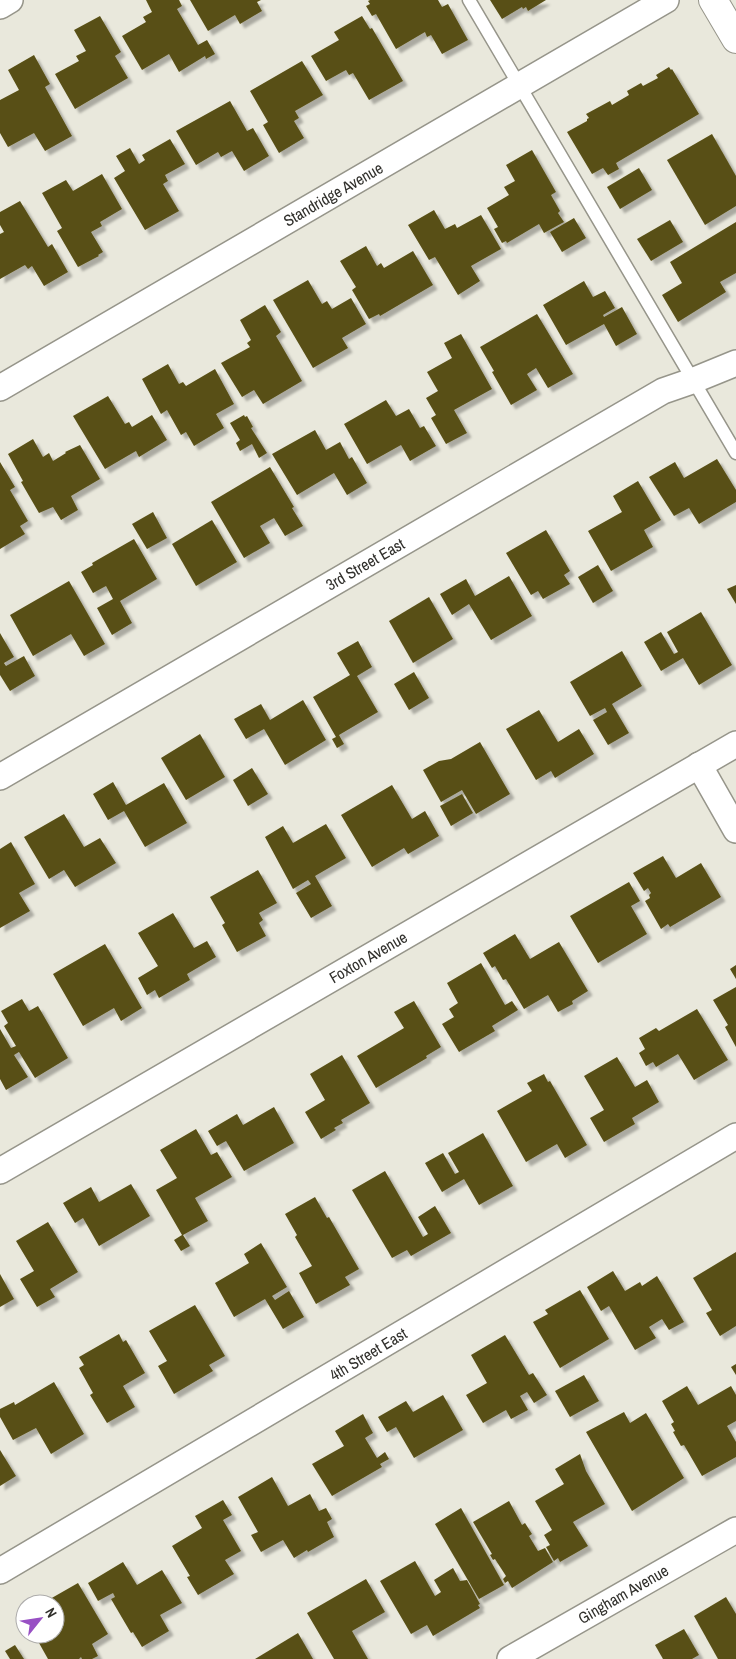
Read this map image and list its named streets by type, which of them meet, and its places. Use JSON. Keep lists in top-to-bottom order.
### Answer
{
  "streets": {
    "street": [
      "Standridge Avenue",
      "3rd Street East",
      "Foxton Avenue",
      "4th Street East",
      "Gingham Avenue"
    ]
  },
  "north": "top right"
}
